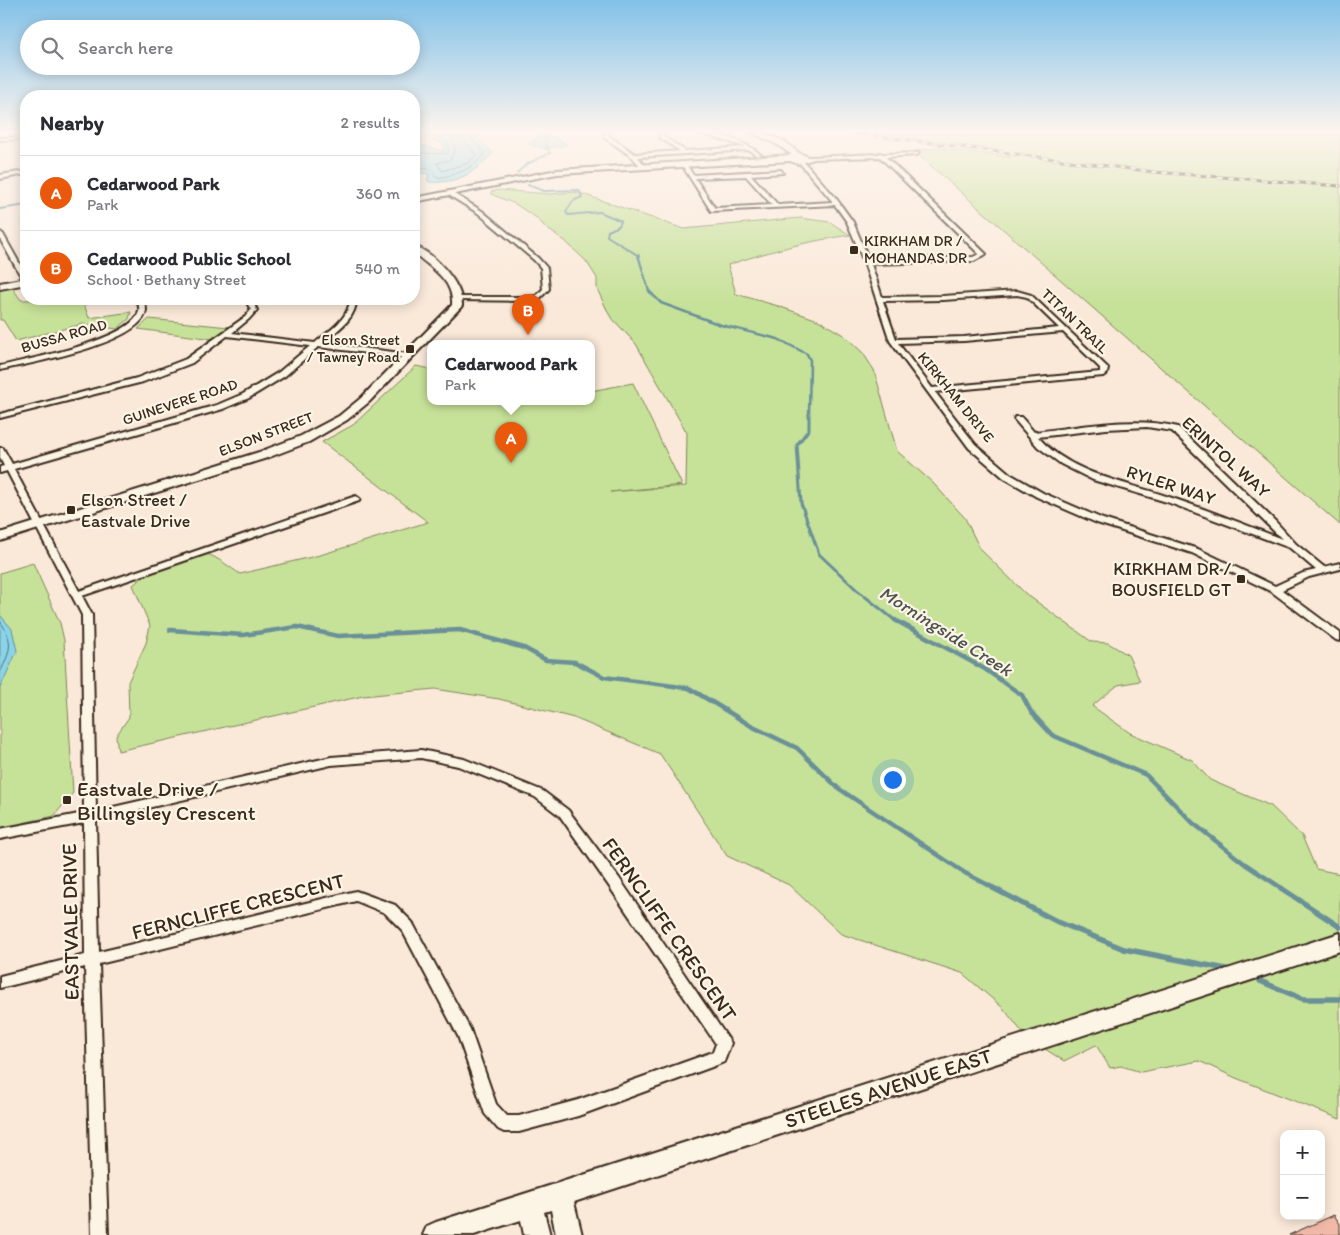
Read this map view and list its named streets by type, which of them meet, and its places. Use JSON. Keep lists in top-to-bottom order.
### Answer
{
  "streets": {
    "street": [
      "TITAN TRAIL",
      "BUSSA ROAD",
      "KIRKHAM DRIVE",
      "GUINEVERE ROAD",
      "ELSON STREET",
      "ERINTOL WAY",
      "RYLER WAY",
      "FERNCLIFFE CRESCENT",
      "EASTVALE DRIVE",
      "STEELES AVENUE EAST"
    ]
  },
  "crossings": [
    ["TITAN TRAIL", "KIRKHAM DRIVE"],
    ["GUINEVERE ROAD", "EASTVALE DRIVE"],
    ["ELSON STREET", "EASTVALE DRIVE"],
    ["ERINTOL WAY", "RYLER WAY"],
    ["FERNCLIFFE CRESCENT", "EASTVALE DRIVE"]
  ],
  "water": ["Morningside Creek"],
  "places": {
    "transit": [
      "KIRKHAM DR / MOHANDAS DR",
      "Elson Street / Tawney Road",
      "Elson Street / Eastvale Drive",
      "KIRKHAM DR / BOUSFIELD GT",
      "Eastvale Drive / Billingsley Crescent"
    ]
  },
  "page": {
    "search": "Search here",
    "heading": ["Nearby", "2 results"],
    "list": [
      {
        "mark": "A",
        "name": "Cedarwood Park",
        "note": "Park",
        "value": "360 m"
      },
      {
        "mark": "B",
        "name": "Cedarwood Public School",
        "note": "School · Bethany Street",
        "value": "540 m"
      }
    ],
    "pins": ["B", "A"],
    "popup": ["Cedarwood Park", "Park"],
    "map_buttons": ["+", "−"]
  }
}
